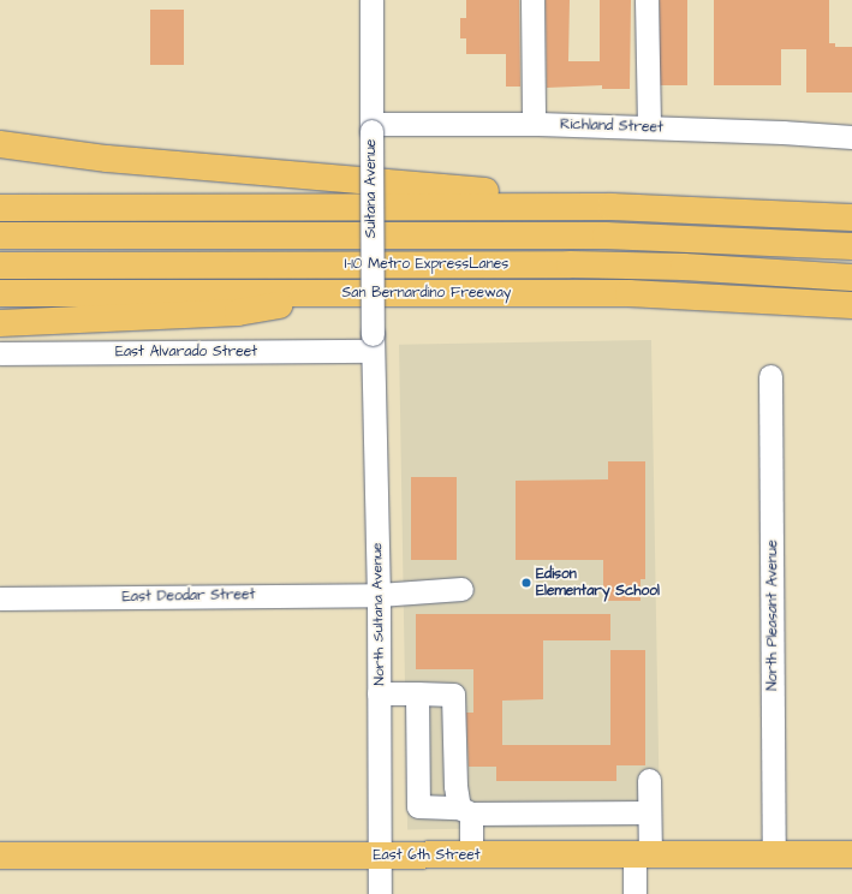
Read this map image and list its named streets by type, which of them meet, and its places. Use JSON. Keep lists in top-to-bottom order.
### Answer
{
  "streets": {
    "main road": ["I-10 Metro ExpressLanes", "San Bernardino Freeway", "East 6th Street"],
    "street": [
      "Richland Street",
      "Sultana Avenue",
      "East Alvarado Street",
      "East Deodar Street",
      "North Sultana Avenue",
      "North Pleasant Avenue"
    ]
  },
  "crossings": [
    ["Richland Street", "Sultana Avenue"],
    ["Sultana Avenue", "East Alvarado Street"],
    ["Sultana Avenue", "North Sultana Avenue"],
    ["East Alvarado Street", "North Sultana Avenue"],
    ["East Deodar Street", "North Sultana Avenue"],
    ["North Sultana Avenue", "East 6th Street"],
    ["North Pleasant Avenue", "East 6th Street"]
  ],
  "places": ["Edison Elementary School"]
}
